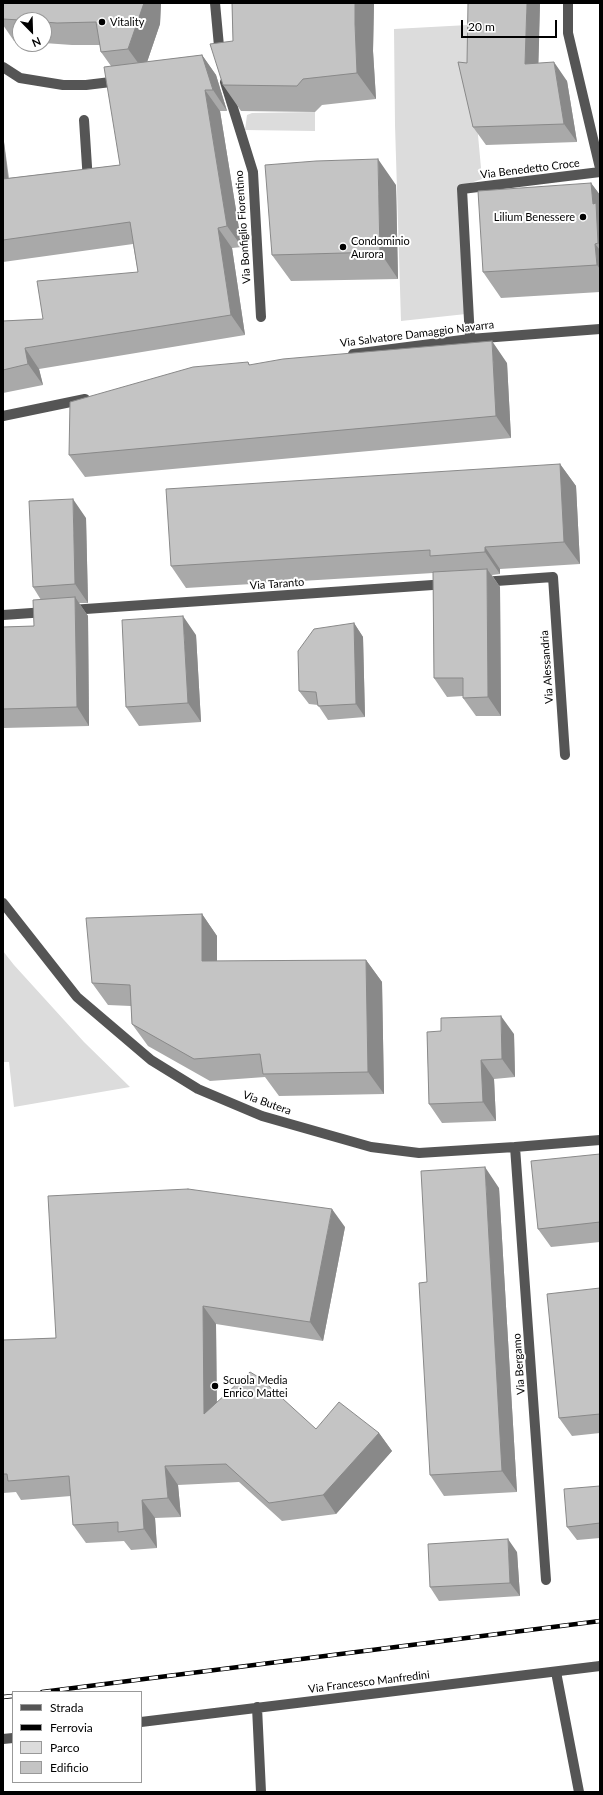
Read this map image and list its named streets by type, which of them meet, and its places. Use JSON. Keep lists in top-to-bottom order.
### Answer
{
  "streets": {
    "street": [
      "Via Benedetto Croce",
      "Via Bonfiglio Fiorentino",
      "Via Salvatore Damaggio Navarra",
      "Via Taranto",
      "Via Alessandria",
      "Via Butera",
      "Via Bergamo",
      "Via Francesco Manfredini"
    ]
  },
  "crossings": [
    ["Via Benedetto Croce", "Via Salvatore Damaggio Navarra"],
    ["Via Butera", "Via Bergamo"]
  ],
  "places": [
    "Vitality",
    "Lilium Benessere",
    "Condominio Aurora",
    "Scuola Media Enrico Mattei"
  ],
  "legend": [
    "Strada",
    "Ferrovia",
    "Parco",
    "Edificio"
  ],
  "scale_bar": "20 m",
  "north": "bottom right"
}
